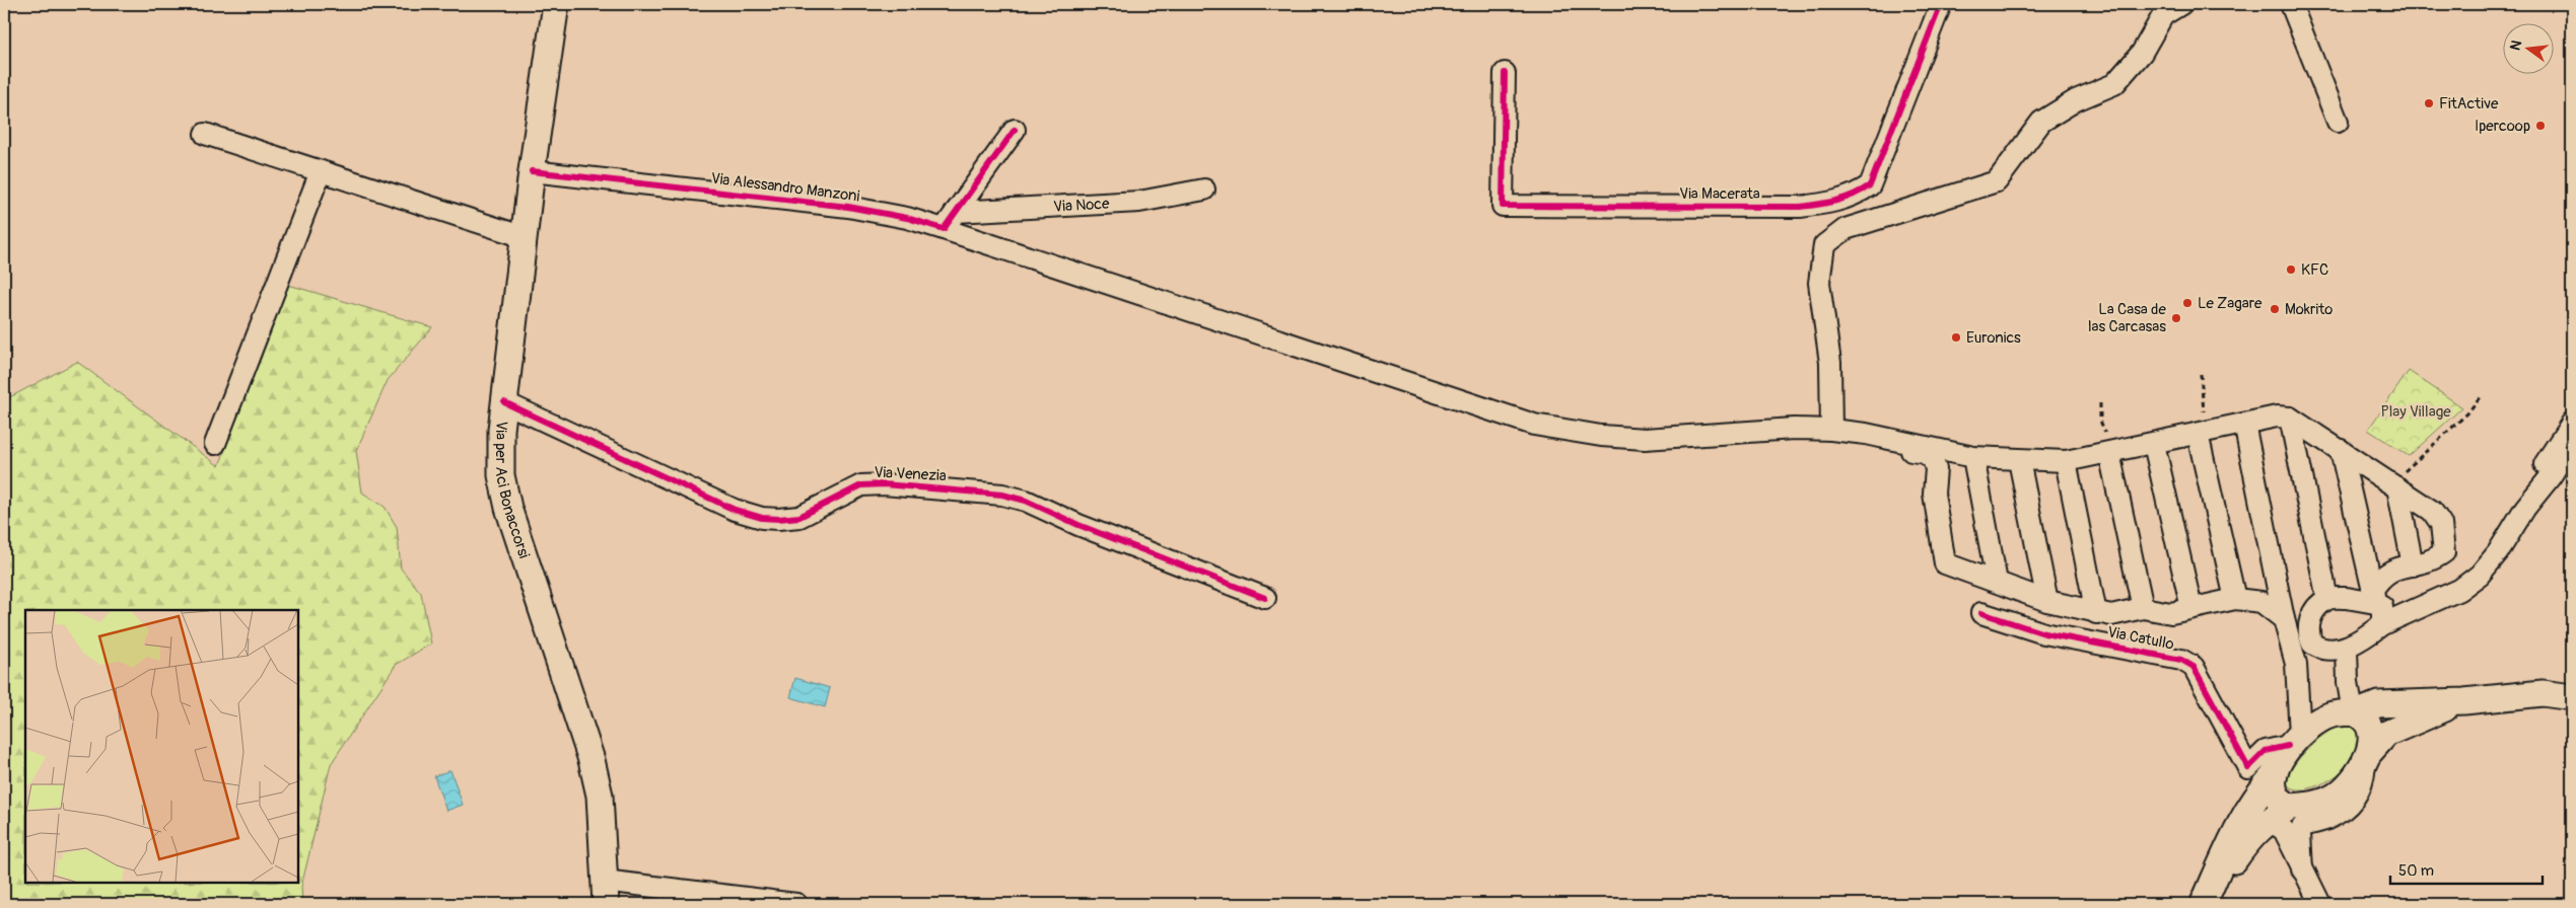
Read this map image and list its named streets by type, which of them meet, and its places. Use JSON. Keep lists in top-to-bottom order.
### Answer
{
  "streets": {
    "main road": ["Via per Aci Bonaccorsi"],
    "street": [
      "Via Alessandro Manzoni",
      "Via Macerata",
      "Via Noce",
      "Via Venezia",
      "Via Catullo"
    ]
  },
  "crossings": [
    ["Via Alessandro Manzoni", "Via per Aci Bonaccorsi"],
    ["Via Venezia", "Via per Aci Bonaccorsi"]
  ],
  "parks": ["Play Village"],
  "places": [
    "FitActive",
    "Ipercoop",
    "KFC",
    "Le Zagare",
    "Mokrito",
    "La Casa de las Carcasas",
    "Euronics"
  ],
  "scale_bar": "50 m",
  "north": "left"
}
